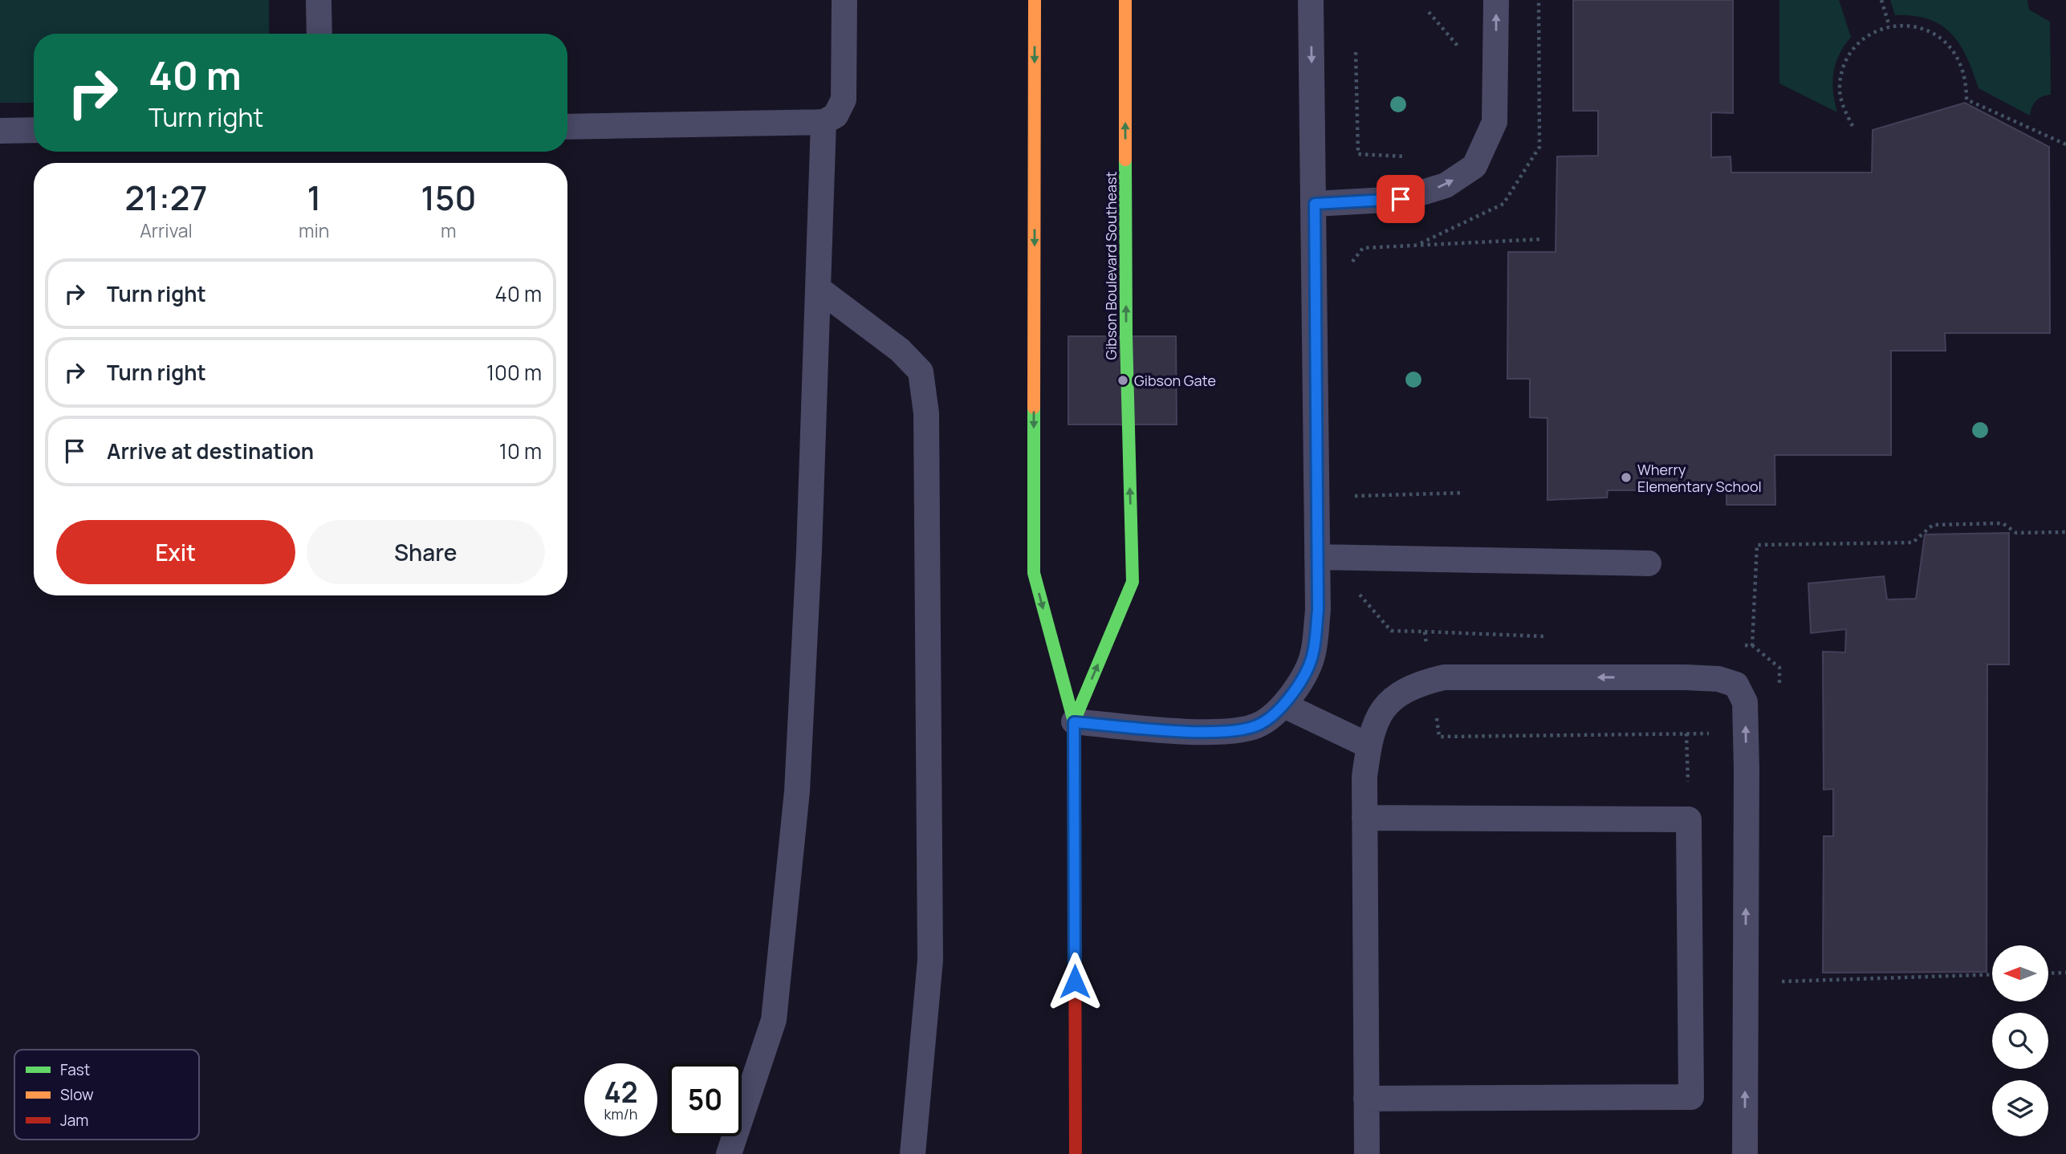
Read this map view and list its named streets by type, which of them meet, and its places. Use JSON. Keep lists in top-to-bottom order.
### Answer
{
  "streets": {
    "main road": ["Gibson Boulevard Southeast"]
  },
  "places": ["Gibson Gate", "Wherry Elementary School"],
  "legend": ["Fast", "Slow", "Jam"],
  "north": "left",
  "page": {
    "turn": ["40 m", "Turn right"],
    "eta": [
      "21:27",
      "Arrival",
      "1",
      "min",
      "150",
      "m"
    ],
    "list": [
      {
        "name": "Turn right",
        "value": "40 m"
      },
      {
        "name": "Turn right",
        "value": "100 m"
      },
      {
        "name": "Arrive at destination",
        "value": "10 m"
      }
    ],
    "buttons": ["Exit", "Share"],
    "speed": "42 km/h",
    "limit": "50"
  }
}
